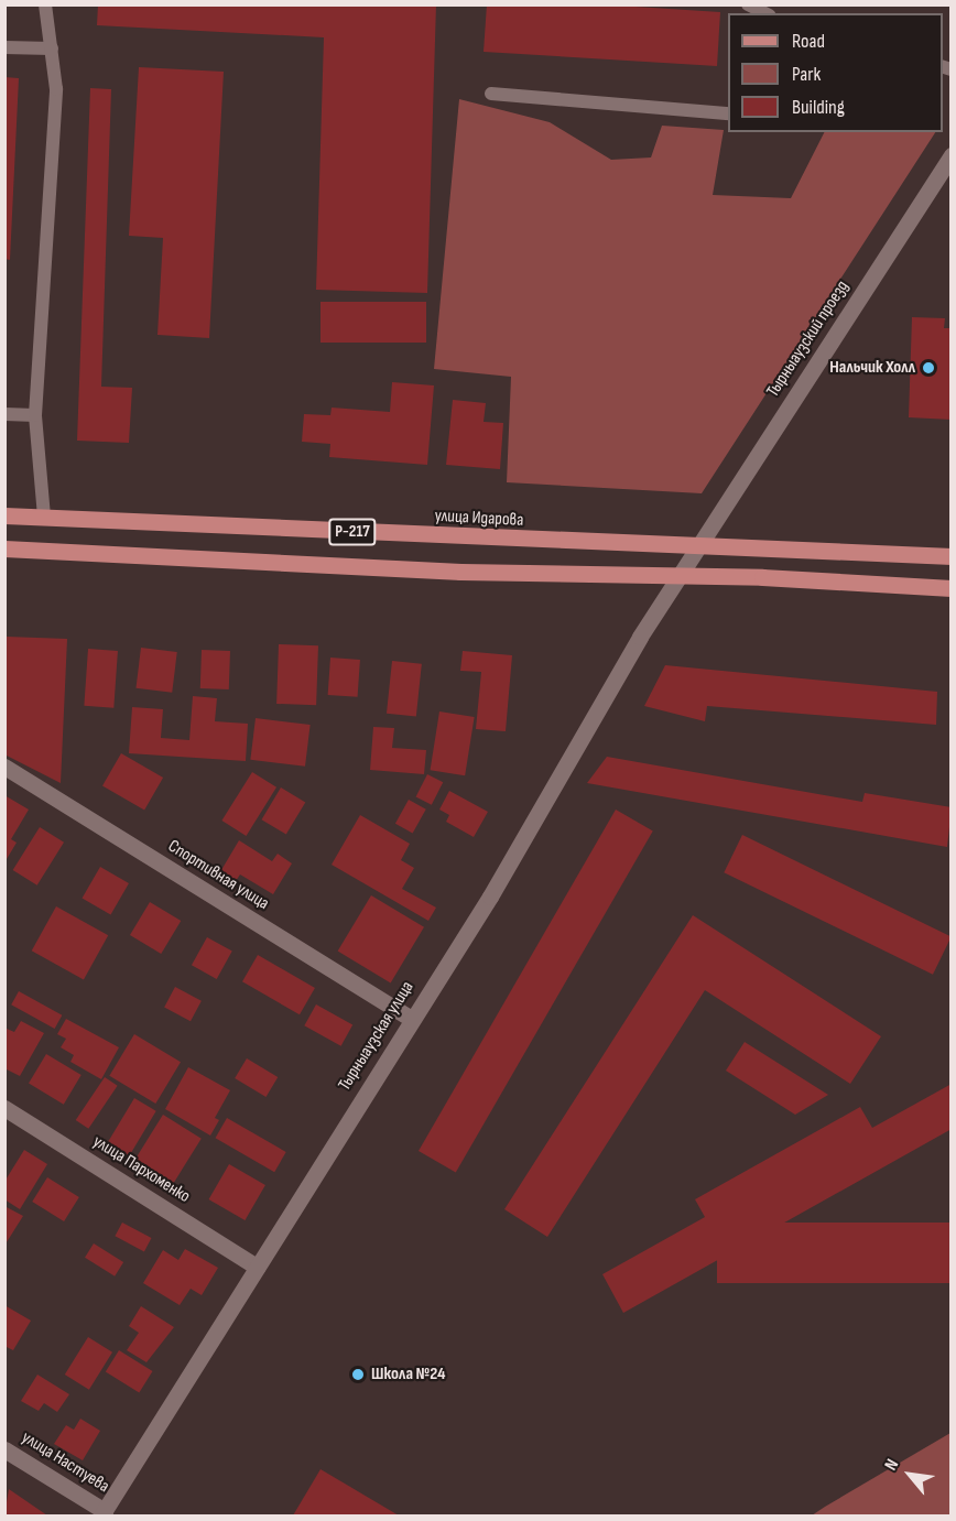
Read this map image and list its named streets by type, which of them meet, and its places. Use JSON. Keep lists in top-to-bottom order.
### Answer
{
  "streets": {
    "main road": ["улица Идарова", "Р-217"],
    "street": [
      "Тырныаузский проезд",
      "Спортивная улица",
      "Тырныаузская улица",
      "улица Пархоменко",
      "улица Настуева"
    ]
  },
  "crossings": [
    ["Тырныаузский проезд", "улица Идарова"],
    ["Тырныаузский проезд", "Р-217"],
    ["Тырныаузский проезд", "Тырныаузская улица"],
    ["Р-217", "Тырныаузская улица"],
    ["Спортивная улица", "Тырныаузская улица"],
    ["Тырныаузская улица", "улица Пархоменко"],
    ["Тырныаузская улица", "улица Настуева"]
  ],
  "places": ["Нальчик Холл", "Школа №24"],
  "legend": ["Road", "Park", "Building"],
  "north": "top left"
}
